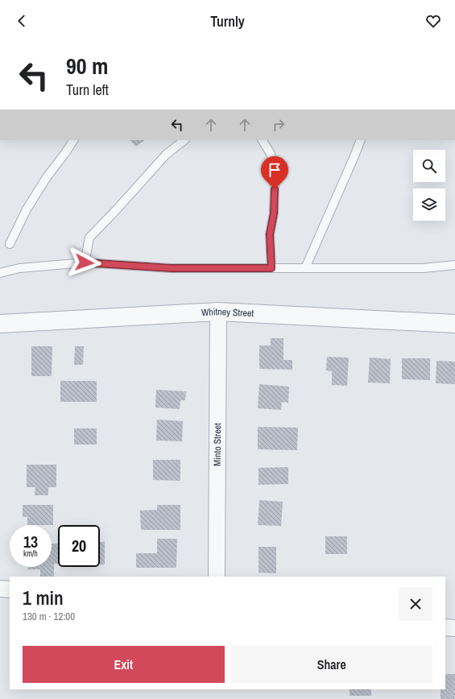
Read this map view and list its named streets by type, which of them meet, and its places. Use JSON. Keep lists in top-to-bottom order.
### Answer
{
  "streets": {
    "street": ["Whitney Street", "Minto Street"]
  },
  "crossings": [
    ["Whitney Street", "Minto Street"]
  ],
  "page": {
    "header": "Turnly",
    "turn": ["90 m", "Turn left"],
    "speed": "13 km/h",
    "limit": "20",
    "heading": ["1 min", "130 m · 12:00"],
    "buttons": ["Exit", "Share"]
  }
}
